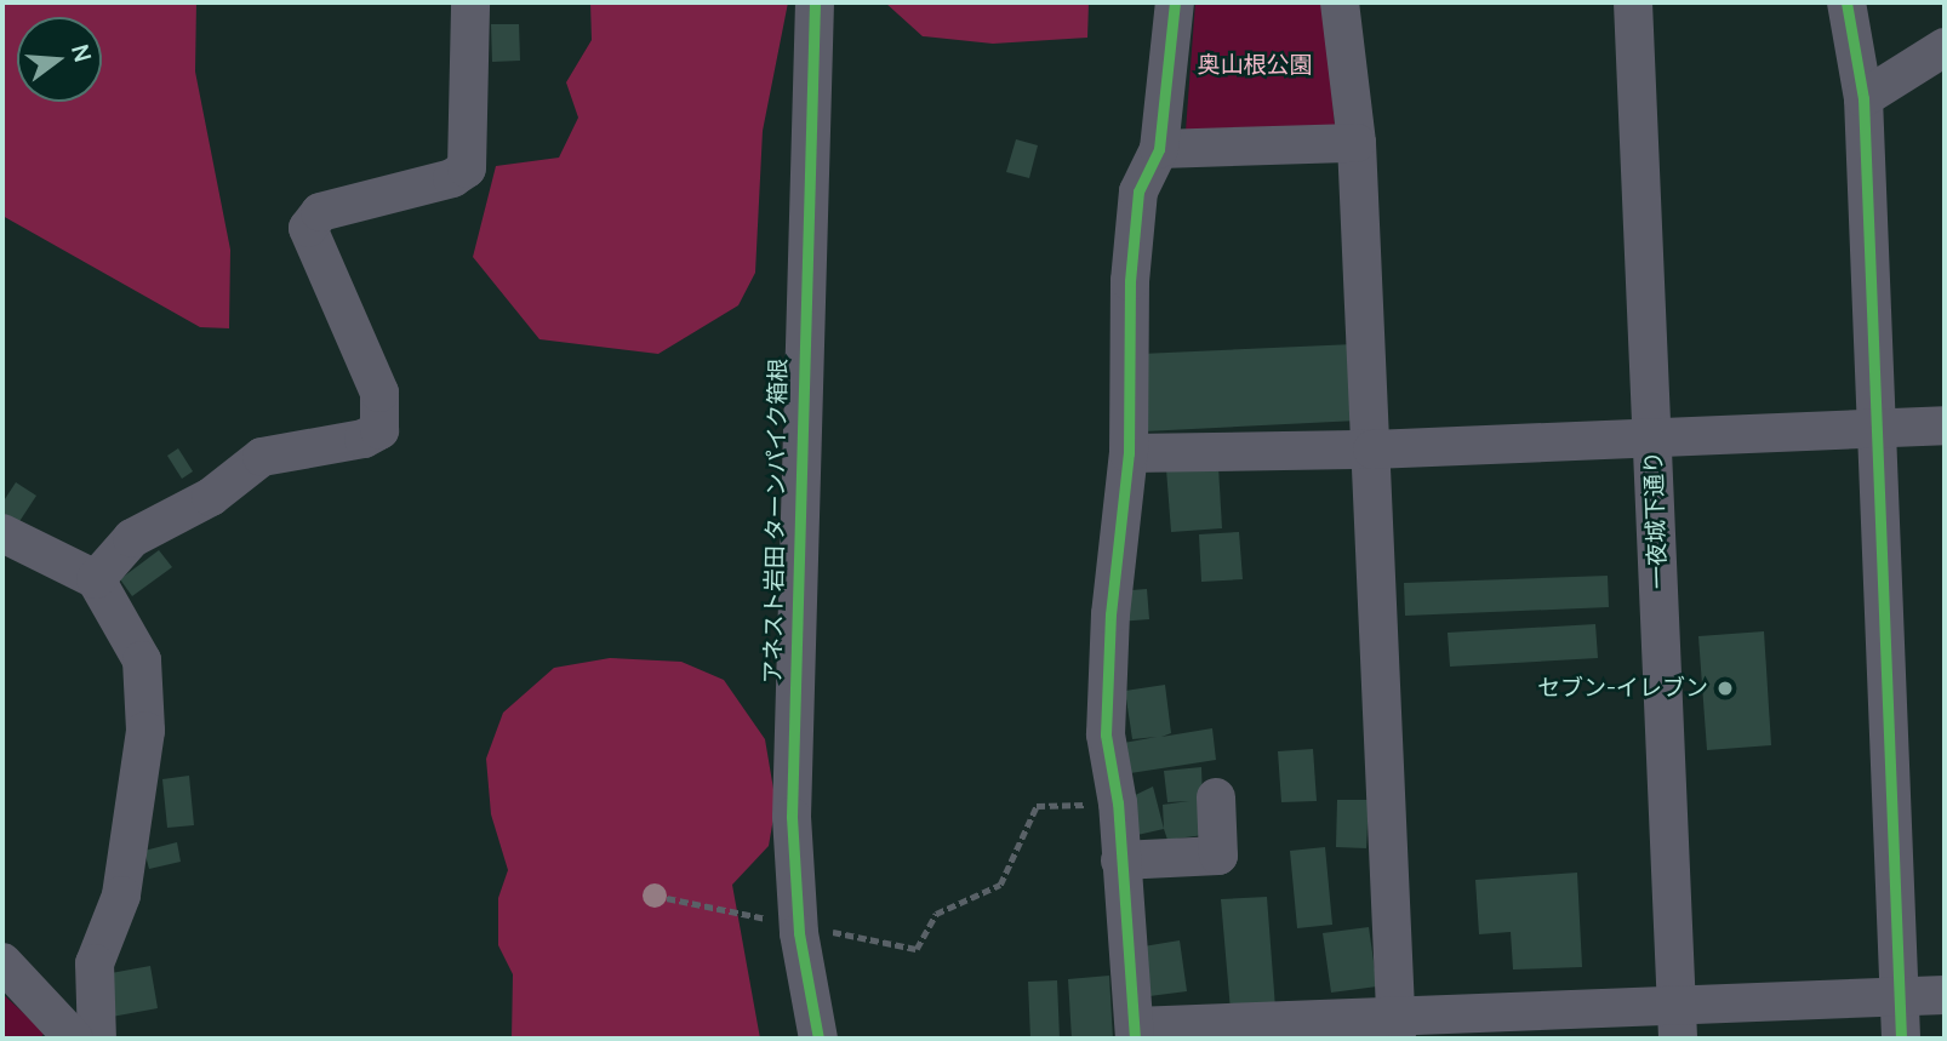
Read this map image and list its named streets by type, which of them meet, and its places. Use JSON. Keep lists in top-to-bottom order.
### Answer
{
  "streets": {
    "street": ["一夜城下通り", "アネスト岩田 ターンパイク箱根"]
  },
  "parks": ["奥山根公園"],
  "places": ["セブン-イレブン"],
  "north": "right"
}
